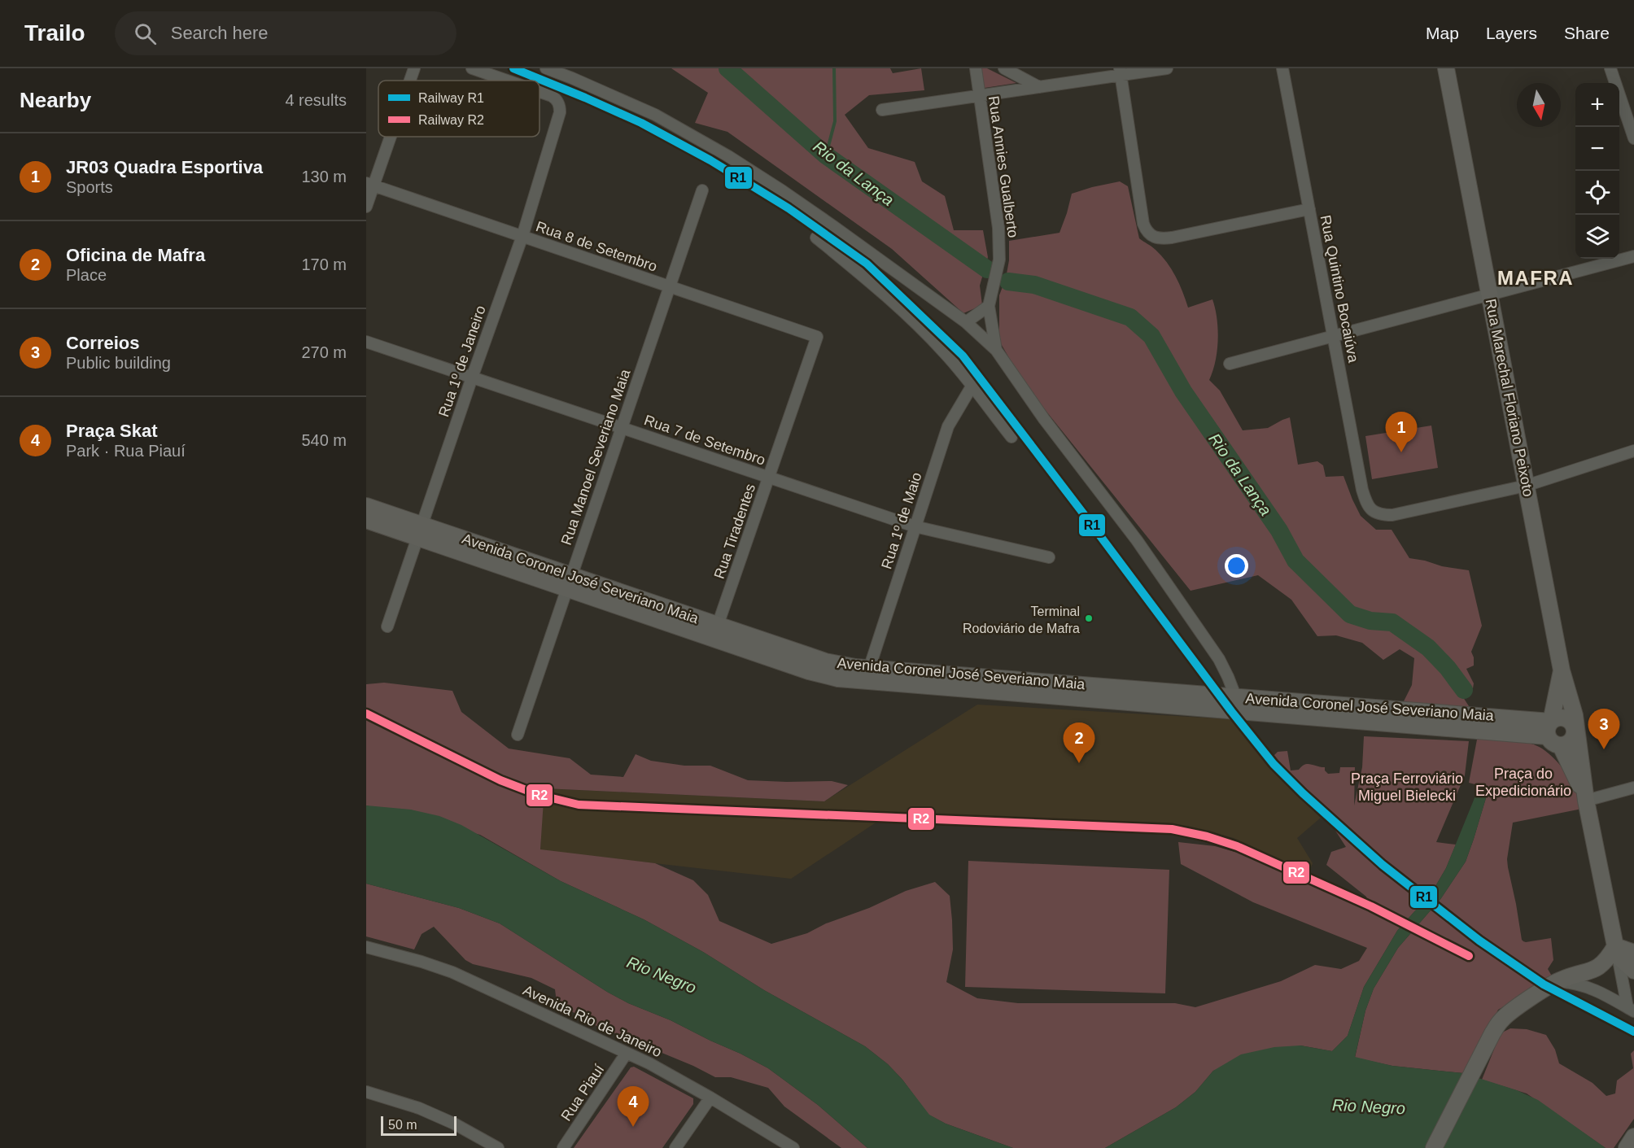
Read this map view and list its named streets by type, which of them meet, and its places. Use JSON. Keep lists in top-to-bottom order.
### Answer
{
  "streets": {
    "main road": ["Rua Marechal Floriano Peixoto", "Avenida Coronel José Severiano Maia"],
    "street": [
      "Rua Annies Gualberto",
      "Rua 8 de Setembro",
      "Rua Quintino Bocaiúva",
      "Rua 1º de Janeiro",
      "Rua 7 de Setembro",
      "Rua Manoel Severiano Maia",
      "Rua 1º de Maio",
      "Rua Tiradentes",
      "Avenida Rio de Janeiro",
      "Rua Piauí"
    ]
  },
  "crossings": [
    ["Rua 8 de Setembro", "Rua 1º de Janeiro"],
    ["Rua 8 de Setembro", "Rua Manoel Severiano Maia"],
    ["Rua 8 de Setembro", "Rua Tiradentes"],
    ["Rua Quintino Bocaiúva", "Rua Marechal Floriano Peixoto"],
    ["Rua 1º de Janeiro", "Rua 7 de Setembro"],
    ["Rua 1º de Janeiro", "Avenida Coronel José Severiano Maia"],
    ["Rua Marechal Floriano Peixoto", "Avenida Coronel José Severiano Maia"],
    ["Rua 7 de Setembro", "Rua Manoel Severiano Maia"],
    ["Rua 7 de Setembro", "Rua 1º de Maio"],
    ["Rua 7 de Setembro", "Rua Tiradentes"],
    ["Rua Manoel Severiano Maia", "Avenida Coronel José Severiano Maia"],
    ["Rua 1º de Maio", "Avenida Coronel José Severiano Maia"],
    ["Rua Tiradentes", "Avenida Coronel José Severiano Maia"],
    ["Avenida Rio de Janeiro", "Rua Piauí"]
  ],
  "districts": ["MAFRA"],
  "water": ["Rio da Lança", "Rio Negro"],
  "parks": ["Praça do Expedicionário", "Praça Ferroviário Miguel Bielecki"],
  "places": ["Terminal Rodoviário de Mafra"],
  "lines": ["rail line R1", "rail line R2"],
  "legend": ["Railway R1", "Railway R2"],
  "scale_bar": "50 m",
  "north": "bottom",
  "page": {
    "header": "Trailo",
    "search": "Search here",
    "nav": ["Map", "Layers", "Share"],
    "heading": ["Nearby", "4 results"],
    "map_buttons": ["+", "−"],
    "list": [
      {
        "mark": "1",
        "name": "JR03 Quadra Esportiva",
        "note": "Sports",
        "value": "130 m"
      },
      {
        "mark": "2",
        "name": "Oficina de Mafra",
        "note": "Place",
        "value": "170 m"
      },
      {
        "mark": "3",
        "name": "Correios",
        "note": "Public building",
        "value": "270 m"
      },
      {
        "mark": "4",
        "name": "Praça Skat",
        "note": "Park · Rua Piauí",
        "value": "540 m"
      }
    ],
    "pins": [
      "1",
      "3",
      "2",
      "4"
    ],
    "scale": "50 m"
  }
}
